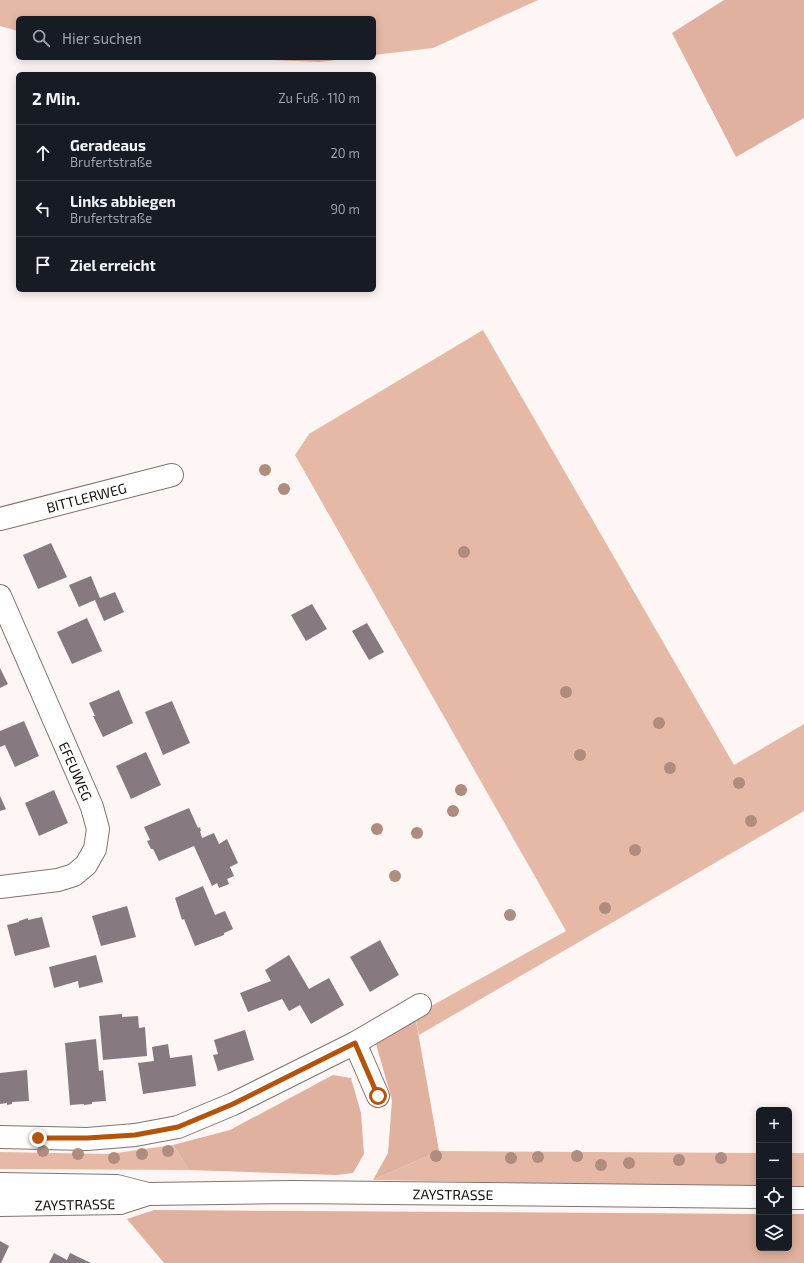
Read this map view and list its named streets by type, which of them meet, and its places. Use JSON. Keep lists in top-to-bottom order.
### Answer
{
  "streets": {
    "street": ["BITTLERWEG", "EFEUWEG", "ZAYSTRASSE"]
  },
  "page": {
    "search": "Hier suchen",
    "heading": ["2 Min.", "Zu Fuß · 110 m"],
    "list": [
      ["Geradeaus", "Brufertstraße", "20 m"],
      ["Links abbiegen", "Brufertstraße", "90 m"],
      "Ziel erreicht"
    ],
    "map_buttons": ["+", "−"]
  }
}
